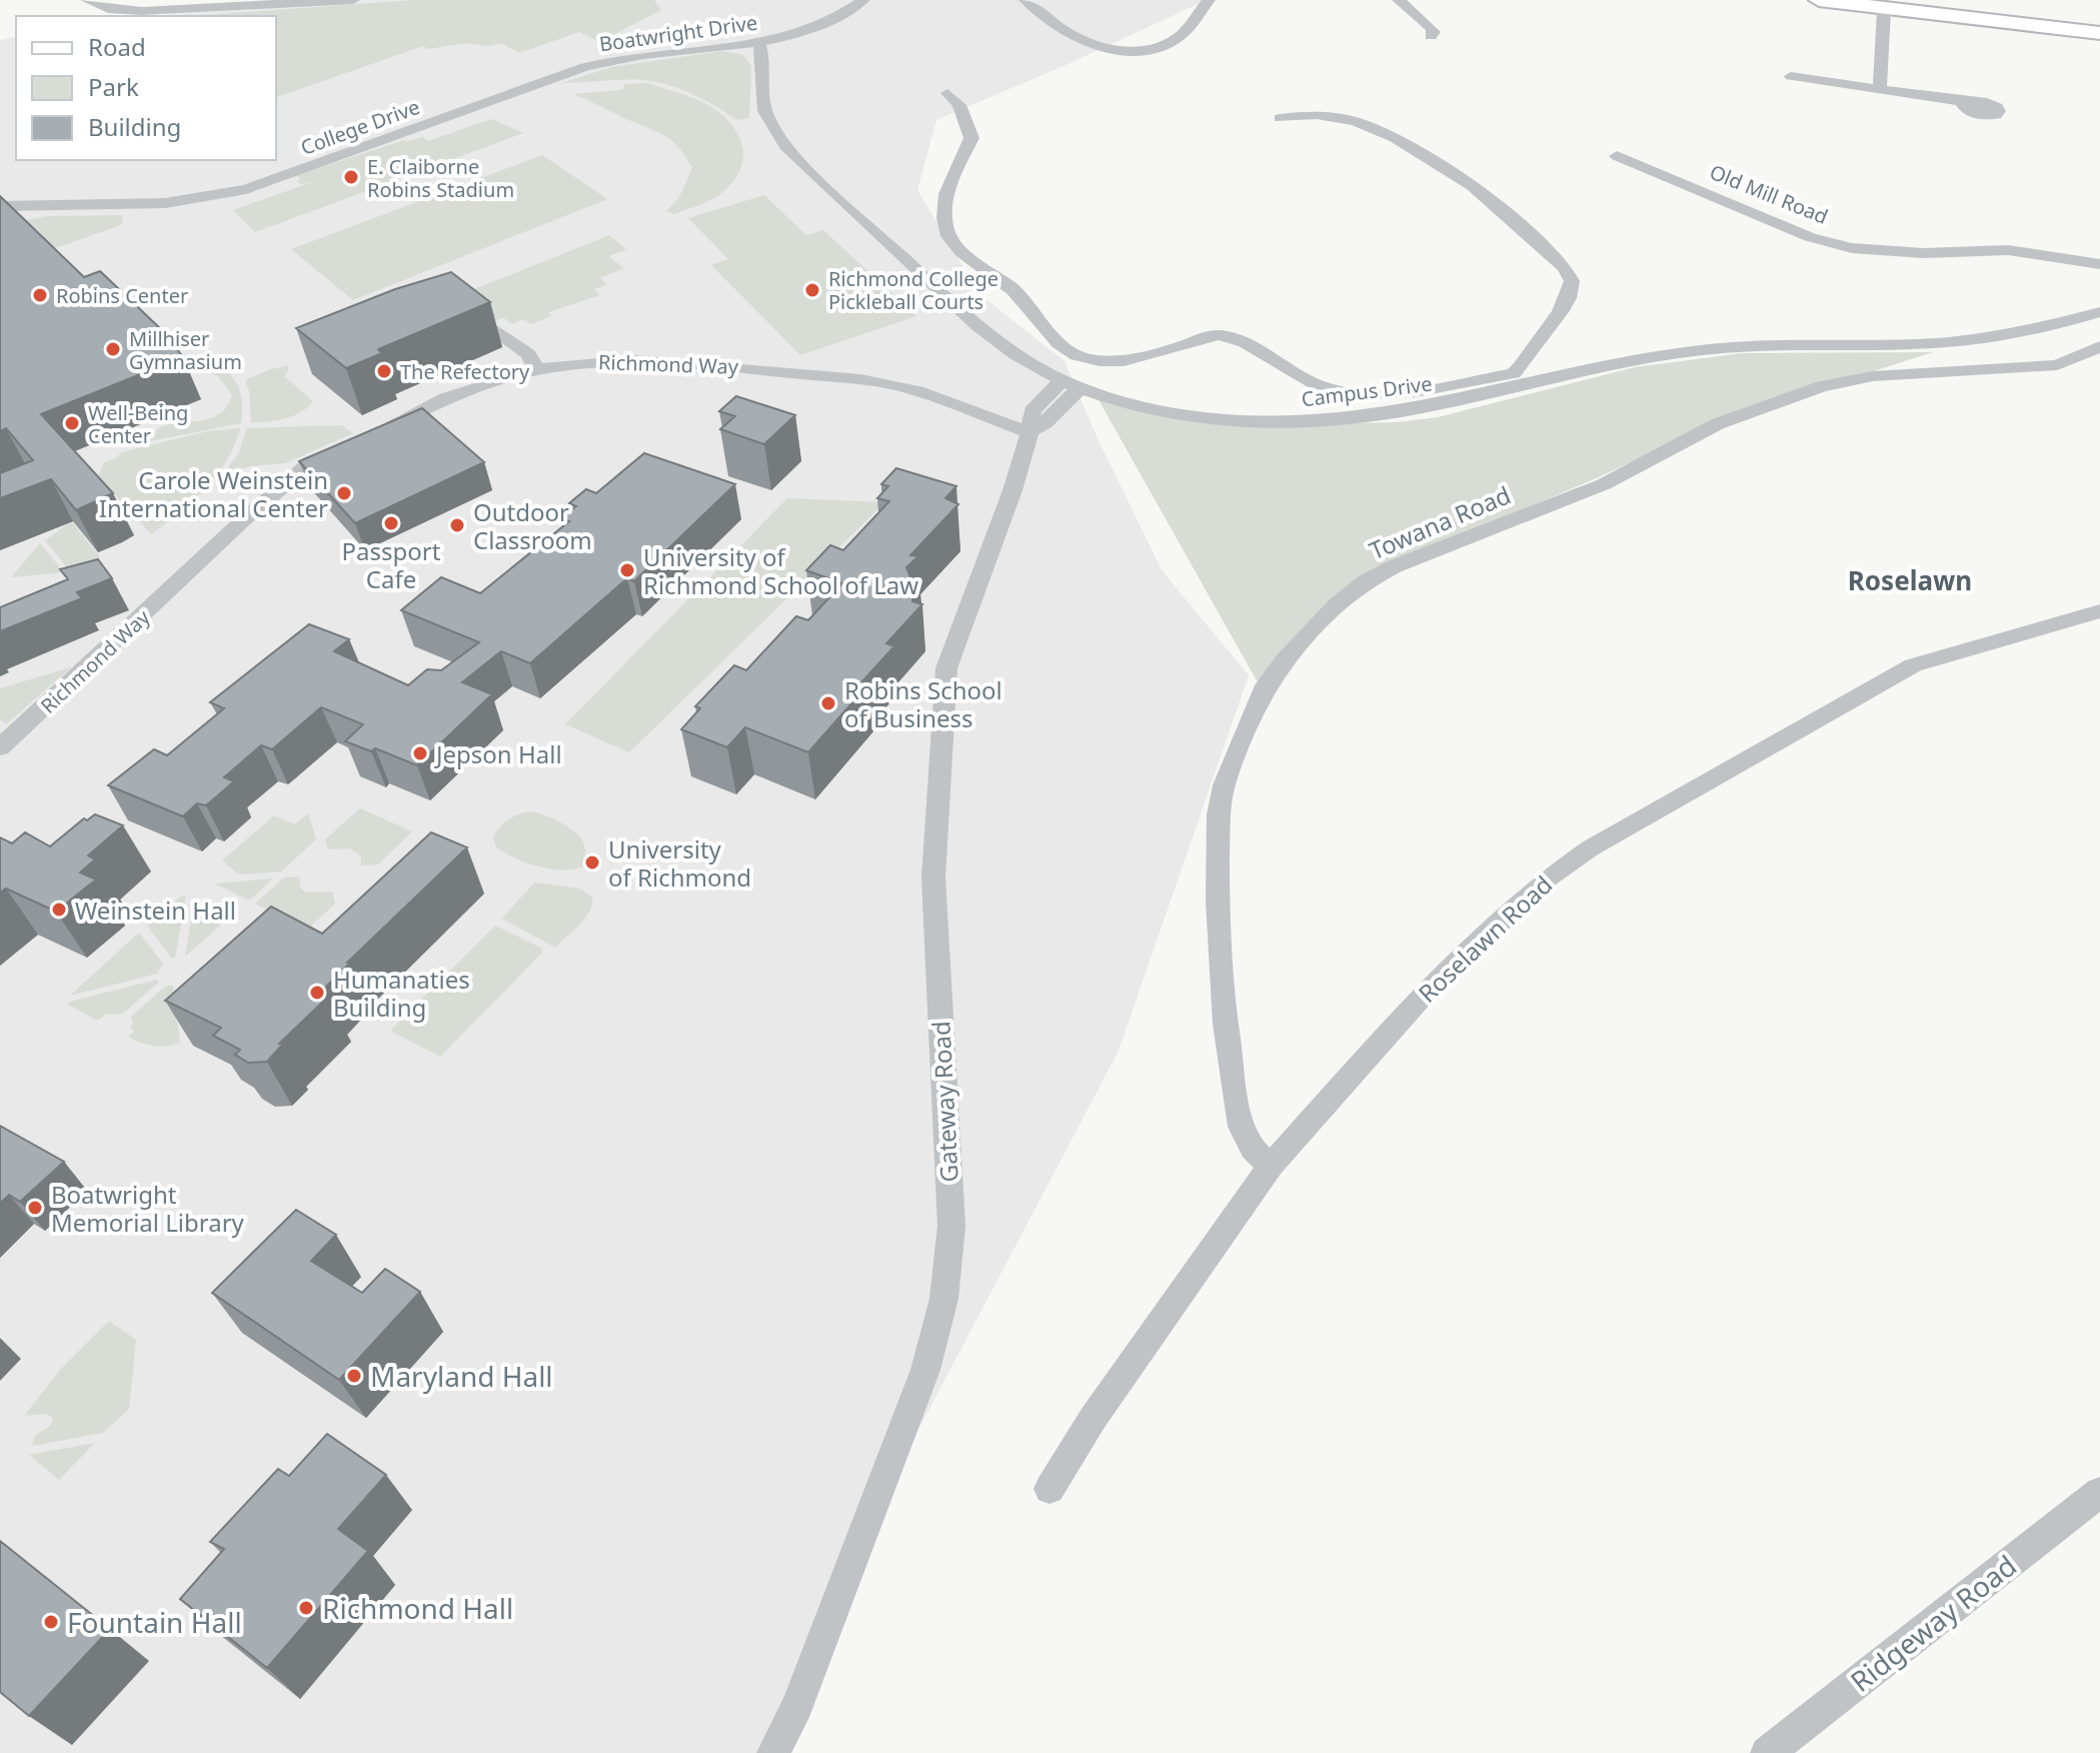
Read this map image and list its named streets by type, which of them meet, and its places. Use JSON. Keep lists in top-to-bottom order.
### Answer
{
  "streets": {
    "street": [
      "Boatwright Drive",
      "College Drive",
      "Old Mill Road",
      "Richmond Way",
      "Campus Drive",
      "Towana Road",
      "Roselawn Road",
      "Gateway Road",
      "Ridgeway Road"
    ]
  },
  "crossings": [
    ["Boatwright Drive", "College Drive"],
    ["Boatwright Drive", "Campus Drive"],
    ["Richmond Way", "Gateway Road"],
    ["Campus Drive", "Gateway Road"],
    ["Towana Road", "Roselawn Road"]
  ],
  "districts": ["Roselawn"],
  "places": [
    "E. Claiborne Robins Stadium",
    "Richmond College Pickleball Courts",
    "Robins Center",
    "Millhiser Gymnasium",
    "The Refectory",
    "Well-Being Center",
    "Carole Weinstein International Center",
    "Passport Cafe",
    "Outdoor Classroom",
    "University of Richmond School of Law",
    "Robins School of Business",
    "Jepson Hall",
    "University of Richmond",
    "Weinstein Hall",
    "Humanaties Building",
    "Boatwright Memorial Library",
    "Maryland Hall",
    "Richmond Hall",
    "Fountain Hall"
  ],
  "legend": ["Road", "Park", "Building"]
}
